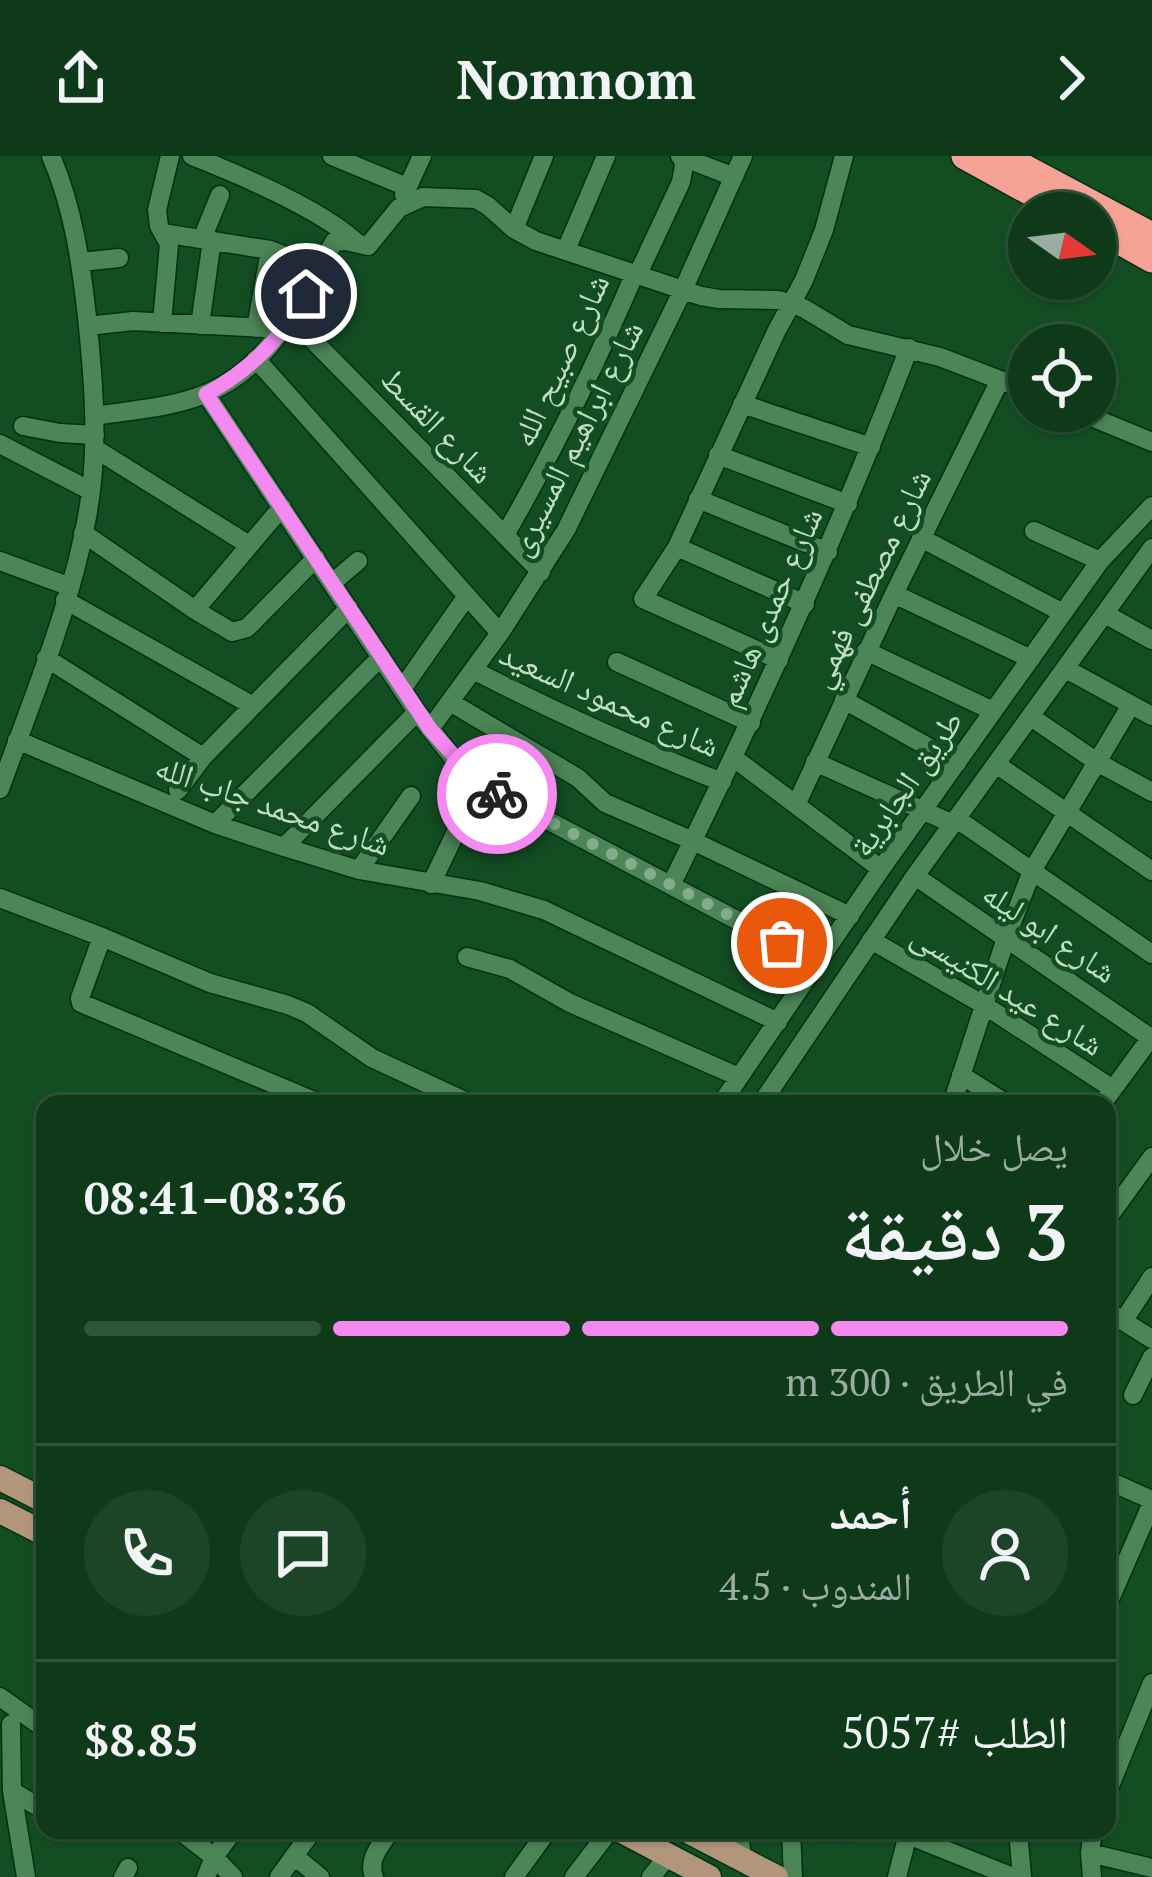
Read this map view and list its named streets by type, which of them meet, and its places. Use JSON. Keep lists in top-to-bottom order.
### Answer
{
  "streets": {
    "street": [
      "شارع صبيح الله",
      "شارع القسط",
      "شارع ابراهيم المسيرى",
      "شارع مصطفى فهمي",
      "شارع حمدى هاشم",
      "شارع محمود السعيد",
      "طريق الجابرية",
      "شارع محمد جاب الله",
      "شارع ابو ليله",
      "شارع عيد الكنيسى"
    ]
  },
  "crossings": [
    ["شارع صبيح الله", "شارع القسط"],
    ["شارع القسط", "شارع ابراهيم المسيرى"],
    ["شارع ابراهيم المسيرى", "شارع محمود السعيد"],
    ["شارع حمدى هاشم", "شارع محمود السعيد"],
    ["طريق الجابرية", "شارع محمد جاب الله"],
    ["طريق الجابرية", "شارع ابو ليله"],
    ["طريق الجابرية", "شارع عيد الكنيسى"]
  ],
  "north": "right",
  "page": {
    "header": "Nomnom",
    "heading": ["3 دقيقة", "يصل خلال", "08:36–08:41"],
    "panel": [
      "أحمد",
      "المندوب · 4.5",
      "الطلب #5057",
      "$8.85"
    ],
    "bar": "في الطريق · 300 m"
  }
}
